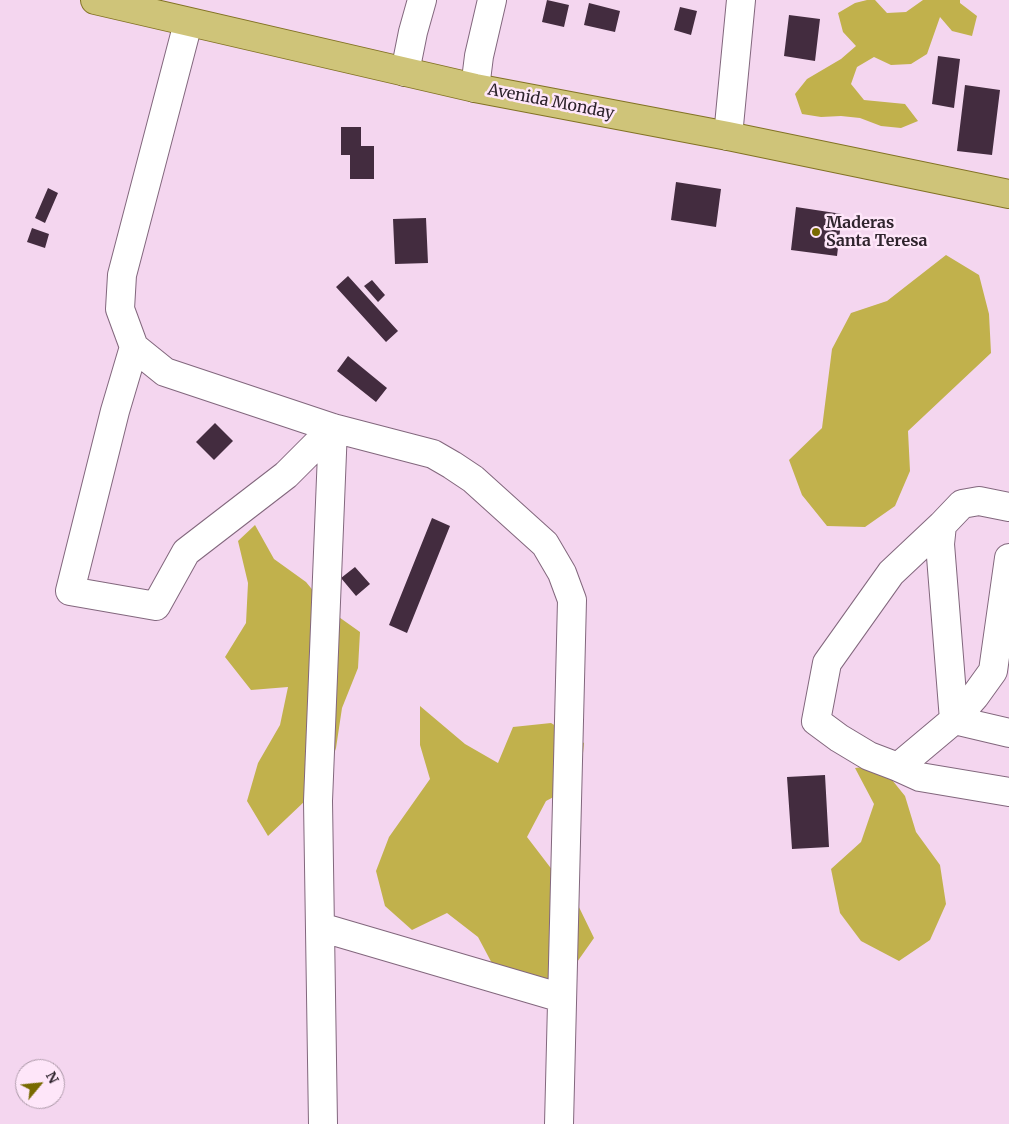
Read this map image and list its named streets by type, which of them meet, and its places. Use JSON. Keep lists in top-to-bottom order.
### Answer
{
  "streets": {
    "main road": ["Avenida Monday"]
  },
  "places": ["Maderas Santa Teresa"],
  "north": "top right"
}
